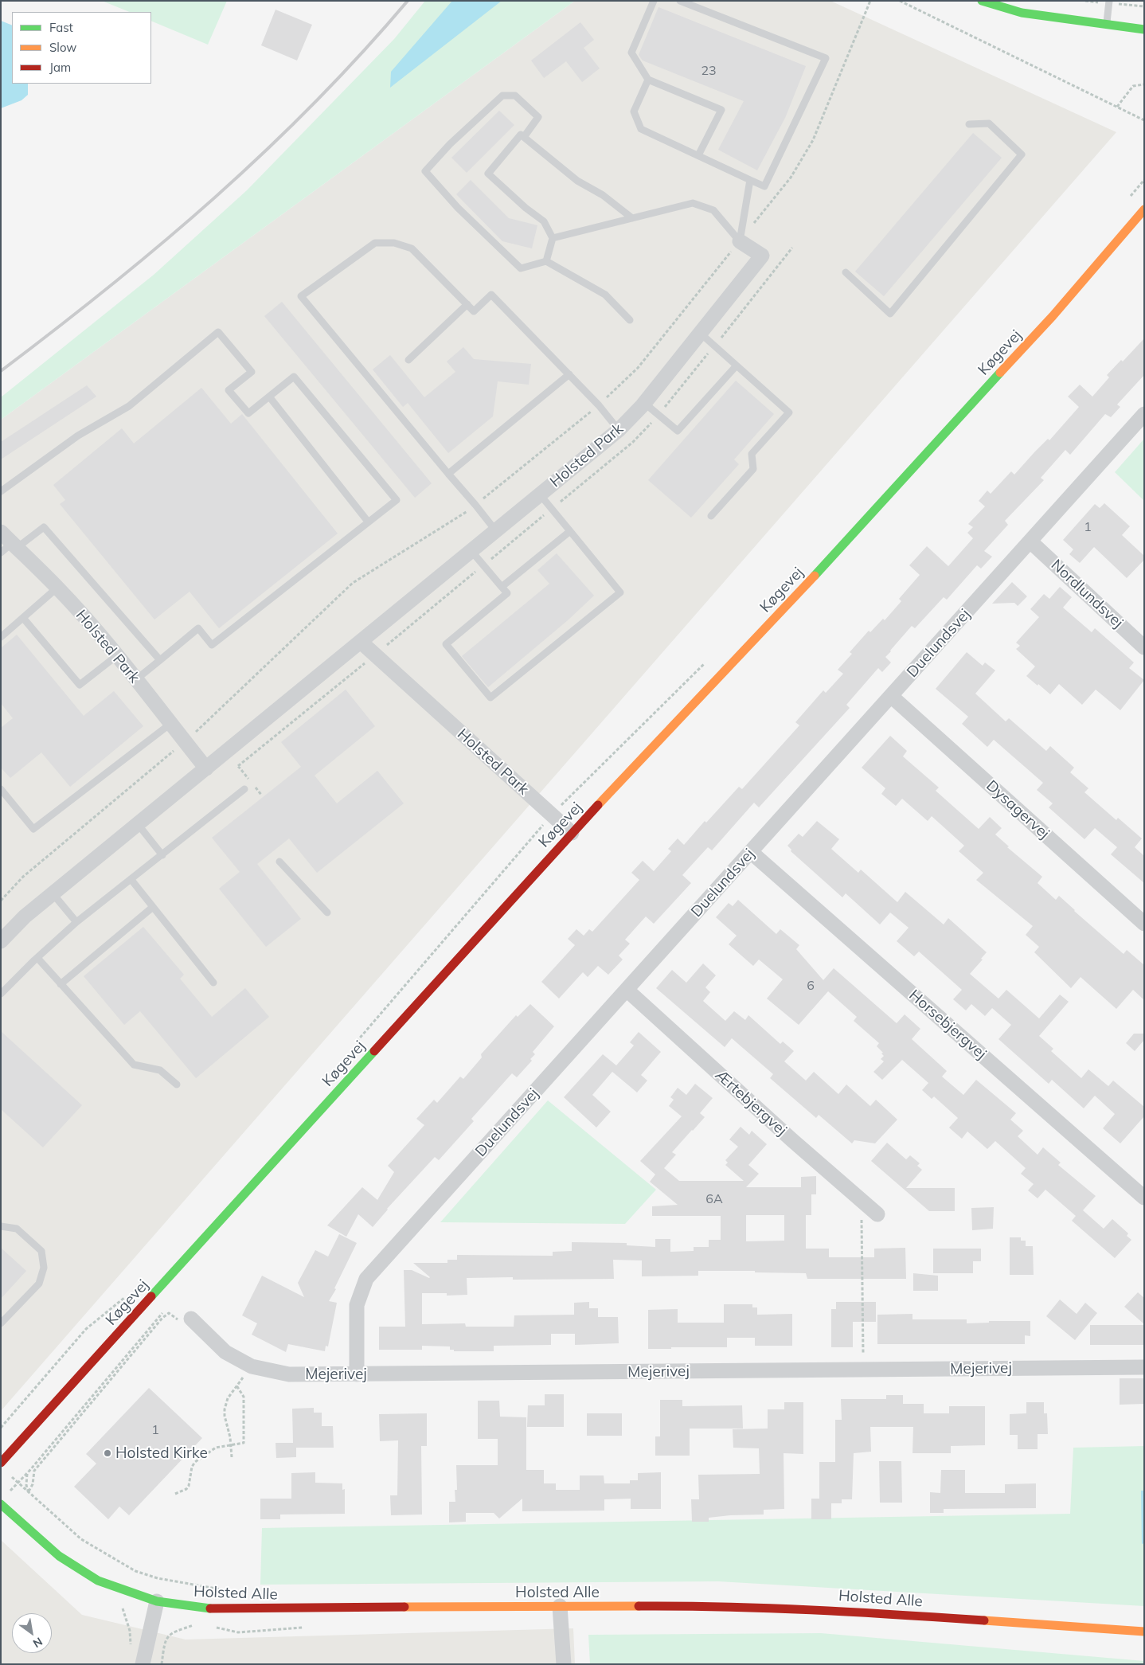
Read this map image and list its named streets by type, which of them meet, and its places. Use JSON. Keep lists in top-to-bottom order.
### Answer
{
  "streets": {
    "street": [
      "Køgevej",
      "Holsted Park",
      "Nordlundsvej",
      "Duelundsvej",
      "Dysagervej",
      "Horsebjergvej",
      "Ærtebjergvej",
      "Mejerivej",
      "Holsted Alle"
    ]
  },
  "crossings": [
    ["Køgevej", "Holsted Park"],
    ["Nordlundsvej", "Duelundsvej"],
    ["Duelundsvej", "Dysagervej"],
    ["Duelundsvej", "Horsebjergvej"],
    ["Duelundsvej", "Ærtebjergvej"],
    ["Duelundsvej", "Mejerivej"]
  ],
  "places": ["Holsted Kirke"],
  "house_numbers": [
    "23",
    "1",
    "6",
    "6A",
    "1"
  ],
  "legend": ["Fast", "Slow", "Jam"],
  "north": "bottom right"
}
